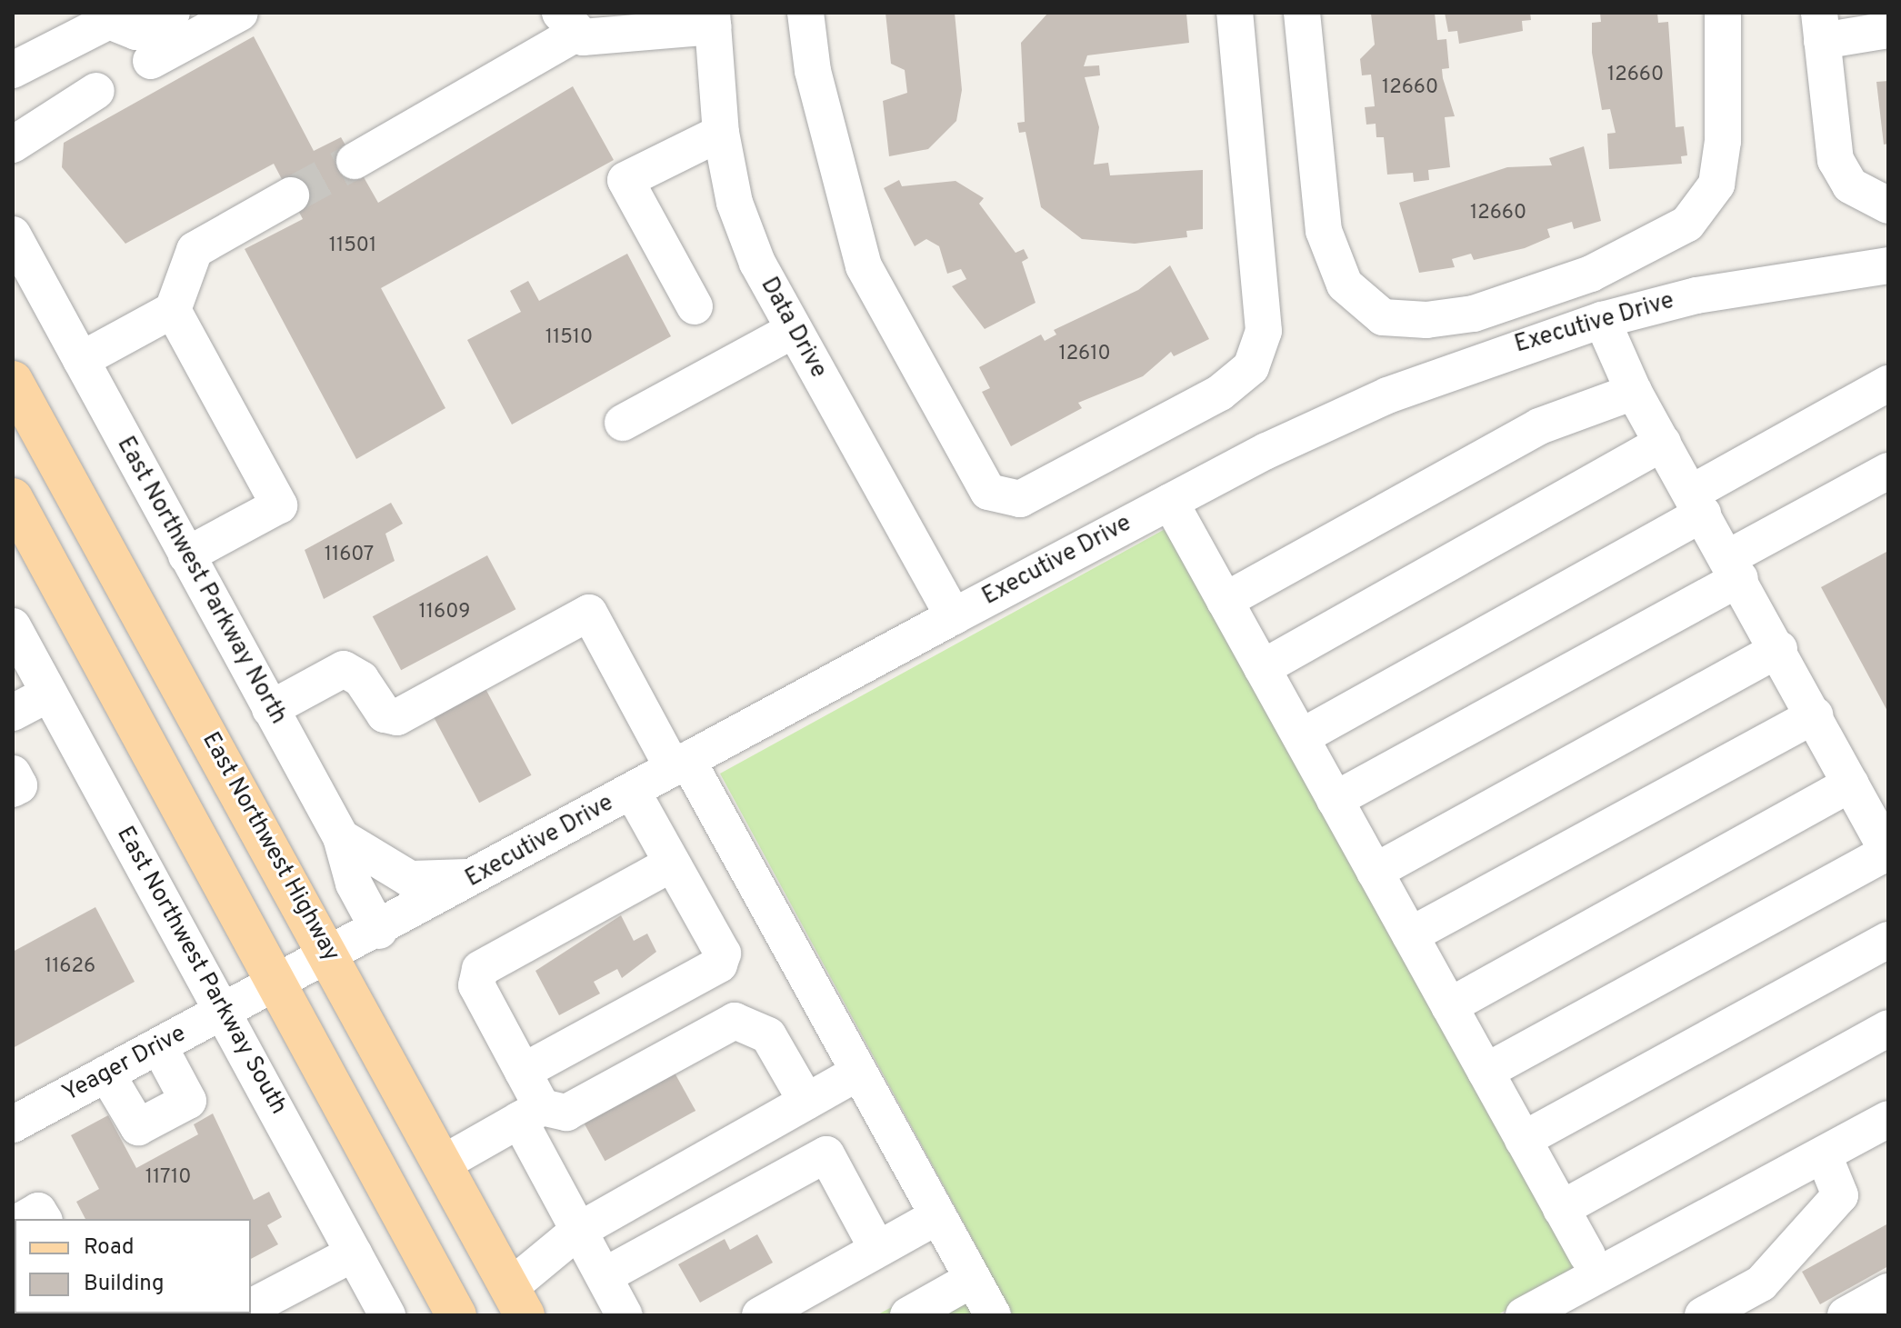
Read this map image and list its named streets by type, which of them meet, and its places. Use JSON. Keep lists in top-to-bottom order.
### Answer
{
  "streets": {
    "main road": ["East Northwest Highway"],
    "street": [
      "Executive Drive",
      "Data Drive",
      "East Northwest Parkway North",
      "East Northwest Parkway South",
      "Yeager Drive"
    ]
  },
  "crossings": [
    ["Executive Drive", "Data Drive"],
    ["Executive Drive", "East Northwest Parkway North"],
    ["Executive Drive", "East Northwest Highway"],
    ["Executive Drive", "Yeager Drive"],
    ["East Northwest Parkway South", "Yeager Drive"]
  ],
  "house_numbers": [
    "12660",
    "12660",
    "12660",
    "11501",
    "11510",
    "12610",
    "11607",
    "11609",
    "11626",
    "11710"
  ],
  "legend": ["Road", "Building"]
}
